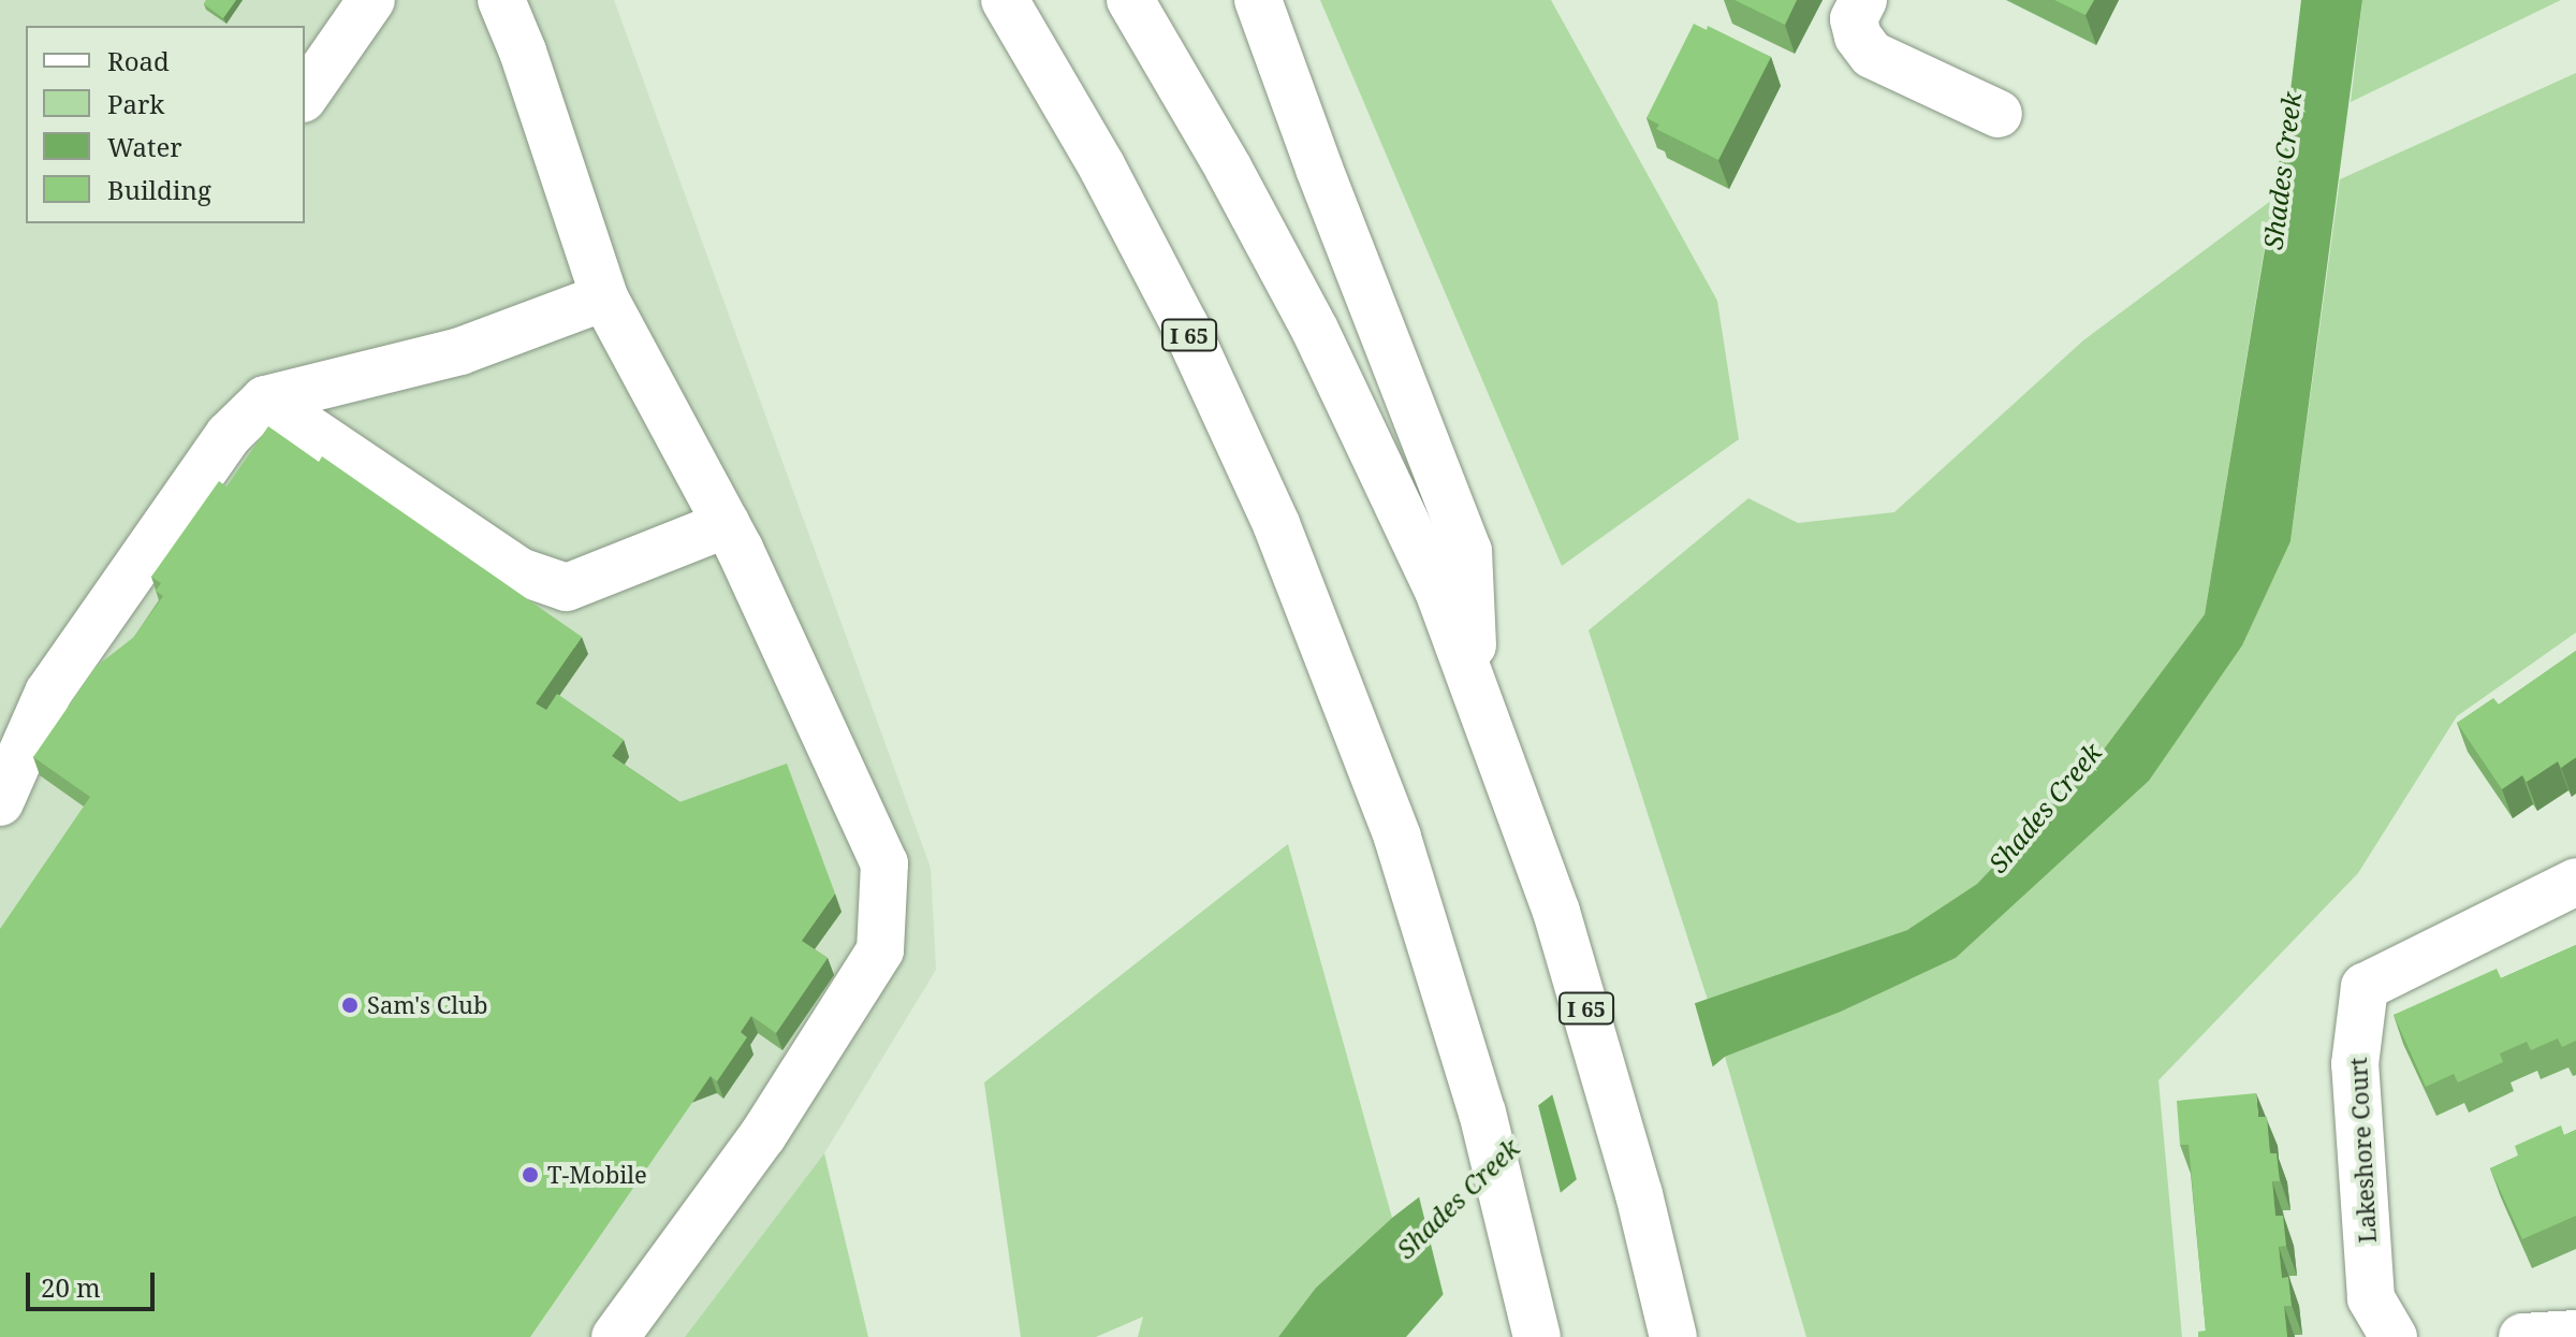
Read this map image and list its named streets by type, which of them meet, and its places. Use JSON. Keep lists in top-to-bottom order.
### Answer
{
  "streets": {
    "main road": ["I 65", "Lakeshore Court"]
  },
  "water": ["Shades Creek"],
  "places": ["Sam's Club", "T-Mobile"],
  "legend": [
    "Road",
    "Park",
    "Water",
    "Building"
  ],
  "scale_bar": "20 m"
}
